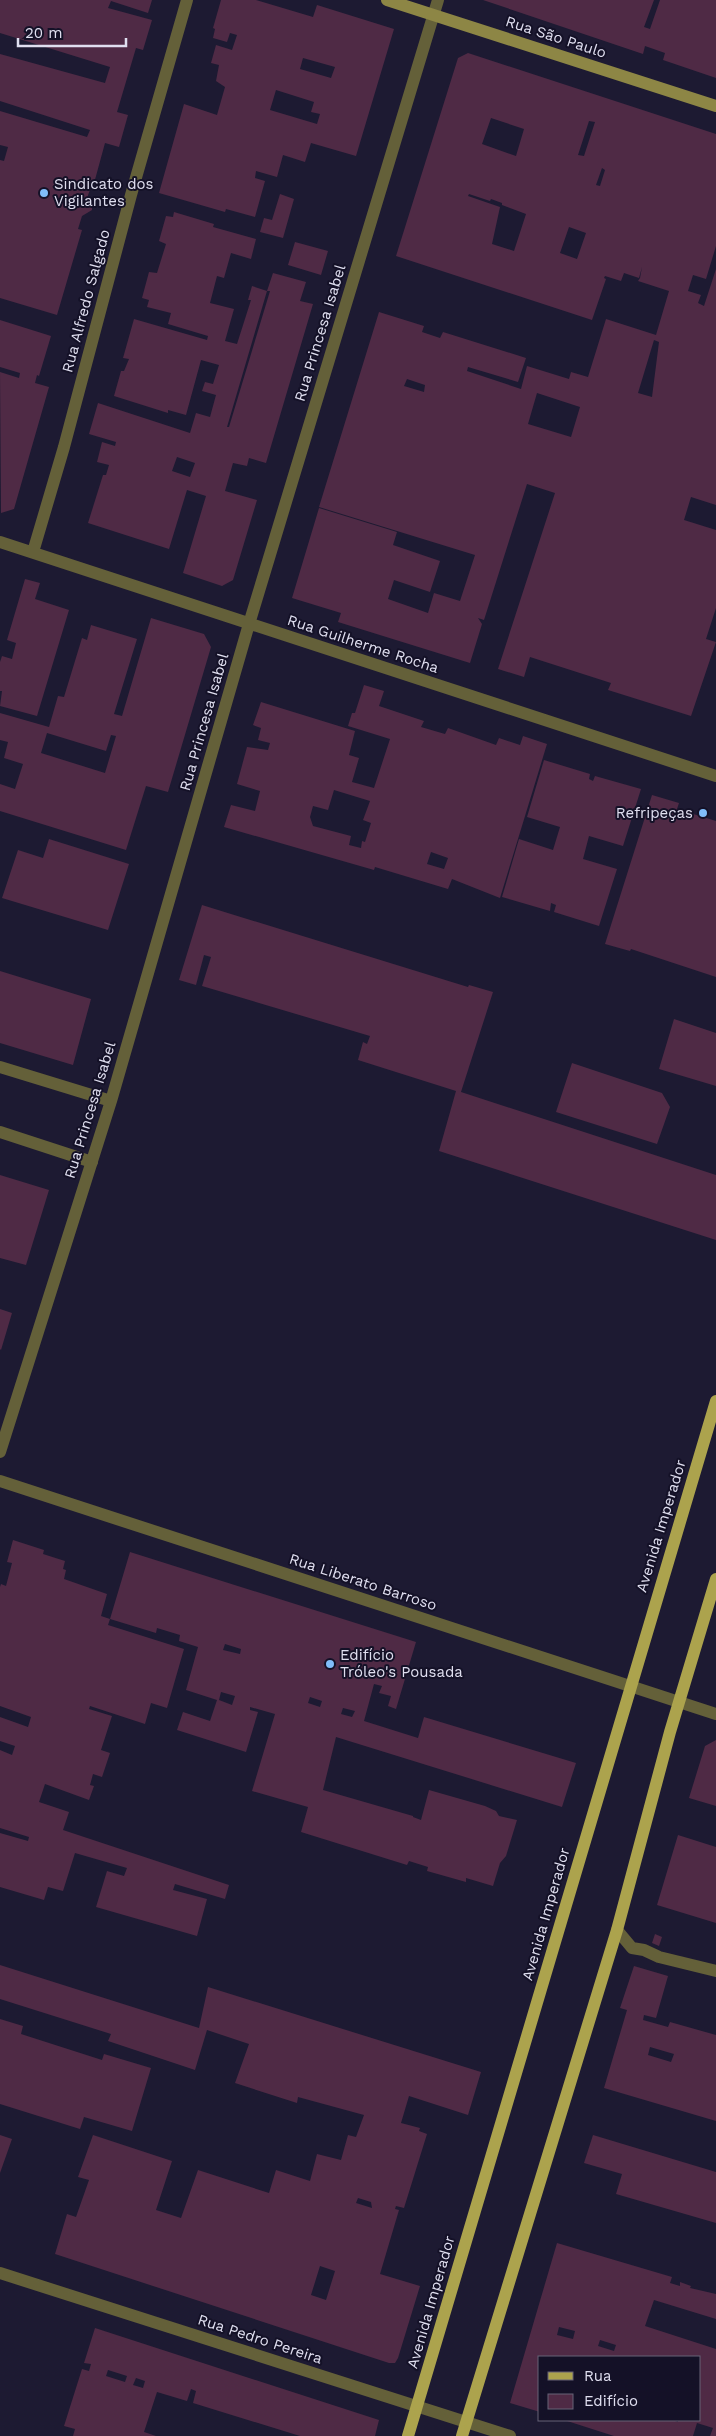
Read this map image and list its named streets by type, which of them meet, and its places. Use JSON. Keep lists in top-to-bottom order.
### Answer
{
  "streets": {
    "main road": ["Rua São Paulo", "Avenida Imperador"],
    "street": [
      "Rua Alfredo Salgado",
      "Rua Princesa Isabel",
      "Rua Guilherme Rocha",
      "Rua Liberato Barroso",
      "Rua Pedro Pereira"
    ]
  },
  "crossings": [
    ["Rua São Paulo", "Rua Princesa Isabel"],
    ["Rua Alfredo Salgado", "Rua Guilherme Rocha"],
    ["Rua Princesa Isabel", "Rua Guilherme Rocha"],
    ["Avenida Imperador", "Rua Liberato Barroso"],
    ["Avenida Imperador", "Rua Pedro Pereira"]
  ],
  "places": ["Sindicato dos Vigilantes", "Refripeças", "Edifício Tróleo's Pousada"],
  "legend": ["Rua", "Edifício"],
  "scale_bar": "20 m"
}
